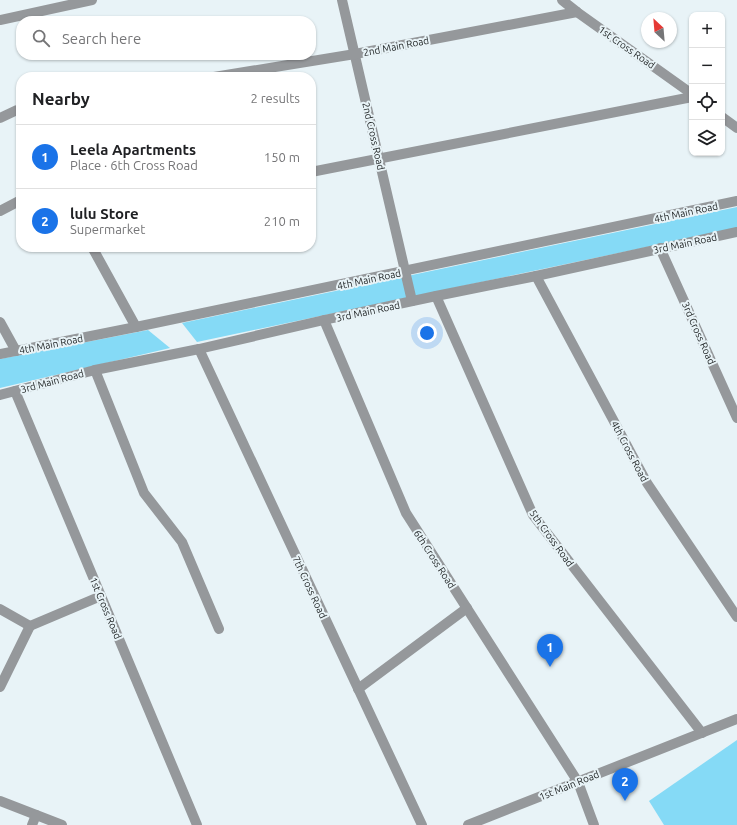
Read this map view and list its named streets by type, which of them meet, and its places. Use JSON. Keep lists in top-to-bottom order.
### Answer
{
  "streets": {
    "street": [
      "2nd Main Road",
      "1st Cross Road",
      "2nd Cross Road",
      "4th Main Road",
      "3rd Main Road",
      "3rd Cross Road",
      "4th Cross Road",
      "5th Cross Road",
      "6th Cross Road",
      "7th Cross Road",
      "1st Main Road"
    ]
  },
  "crossings": [
    ["2nd Main Road", "1st Cross Road"],
    ["2nd Main Road", "2nd Cross Road"],
    ["1st Cross Road", "3rd Main Road"],
    ["2nd Cross Road", "4th Main Road"],
    ["2nd Cross Road", "3rd Main Road"],
    ["3rd Main Road", "3rd Cross Road"],
    ["3rd Main Road", "4th Cross Road"],
    ["3rd Main Road", "5th Cross Road"],
    ["3rd Main Road", "6th Cross Road"],
    ["3rd Main Road", "7th Cross Road"],
    ["5th Cross Road", "1st Main Road"],
    ["6th Cross Road", "1st Main Road"]
  ],
  "north": "top left",
  "page": {
    "map_buttons": ["+", "−"],
    "search": "Search here",
    "heading": ["Nearby", "2 results"],
    "list": [
      {
        "mark": "1",
        "name": "Leela Apartments",
        "note": "Place · 6th Cross Road",
        "value": "150 m"
      },
      {
        "mark": "2",
        "name": "lulu Store",
        "note": "Supermarket",
        "value": "210 m"
      }
    ],
    "pins": ["1", "2"]
  }
}
